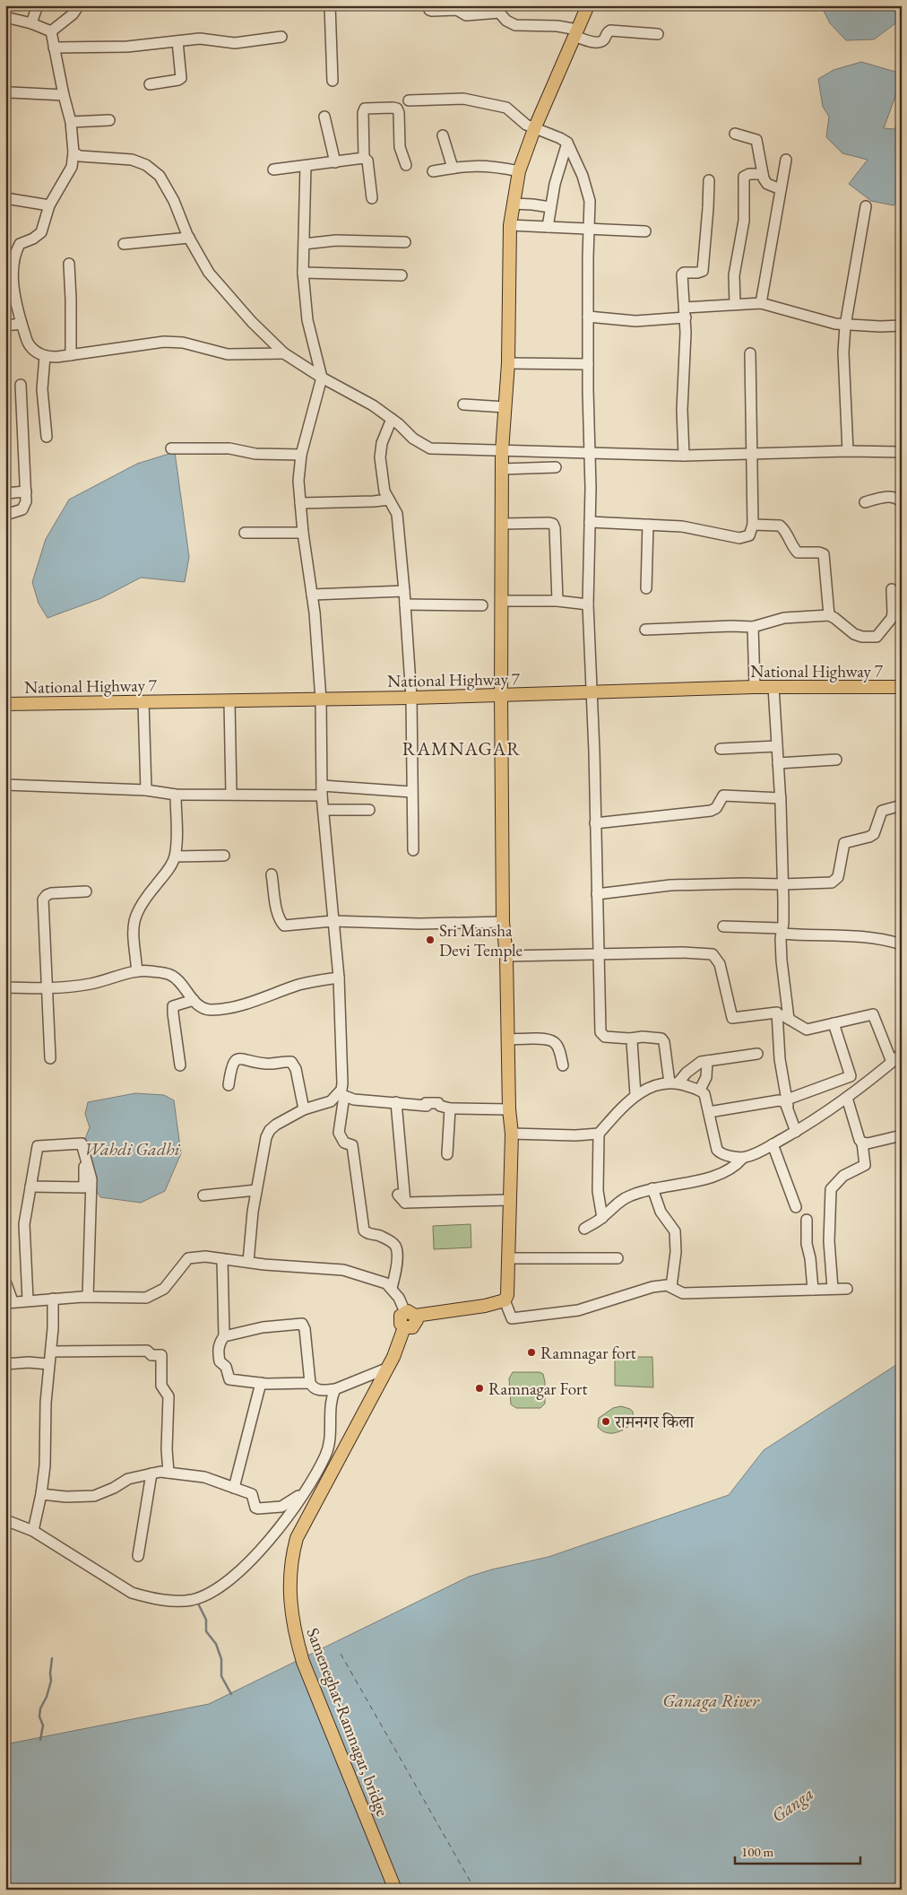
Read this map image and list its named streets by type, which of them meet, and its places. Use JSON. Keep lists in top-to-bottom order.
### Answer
{
  "streets": {
    "main road": ["National Highway 7", "Sameneghat-Ramnagar, bridge"]
  },
  "districts": ["RAMNAGAR"],
  "water": ["Wahdi Gadhi", "Ganaga River", "Ganga"],
  "places": [
    "Sri Mansha Devi Temple",
    "Ramnagar fort",
    "Ramnagar Fort",
    "रामनगर किला"
  ],
  "scale_bar": "100 m"
}
